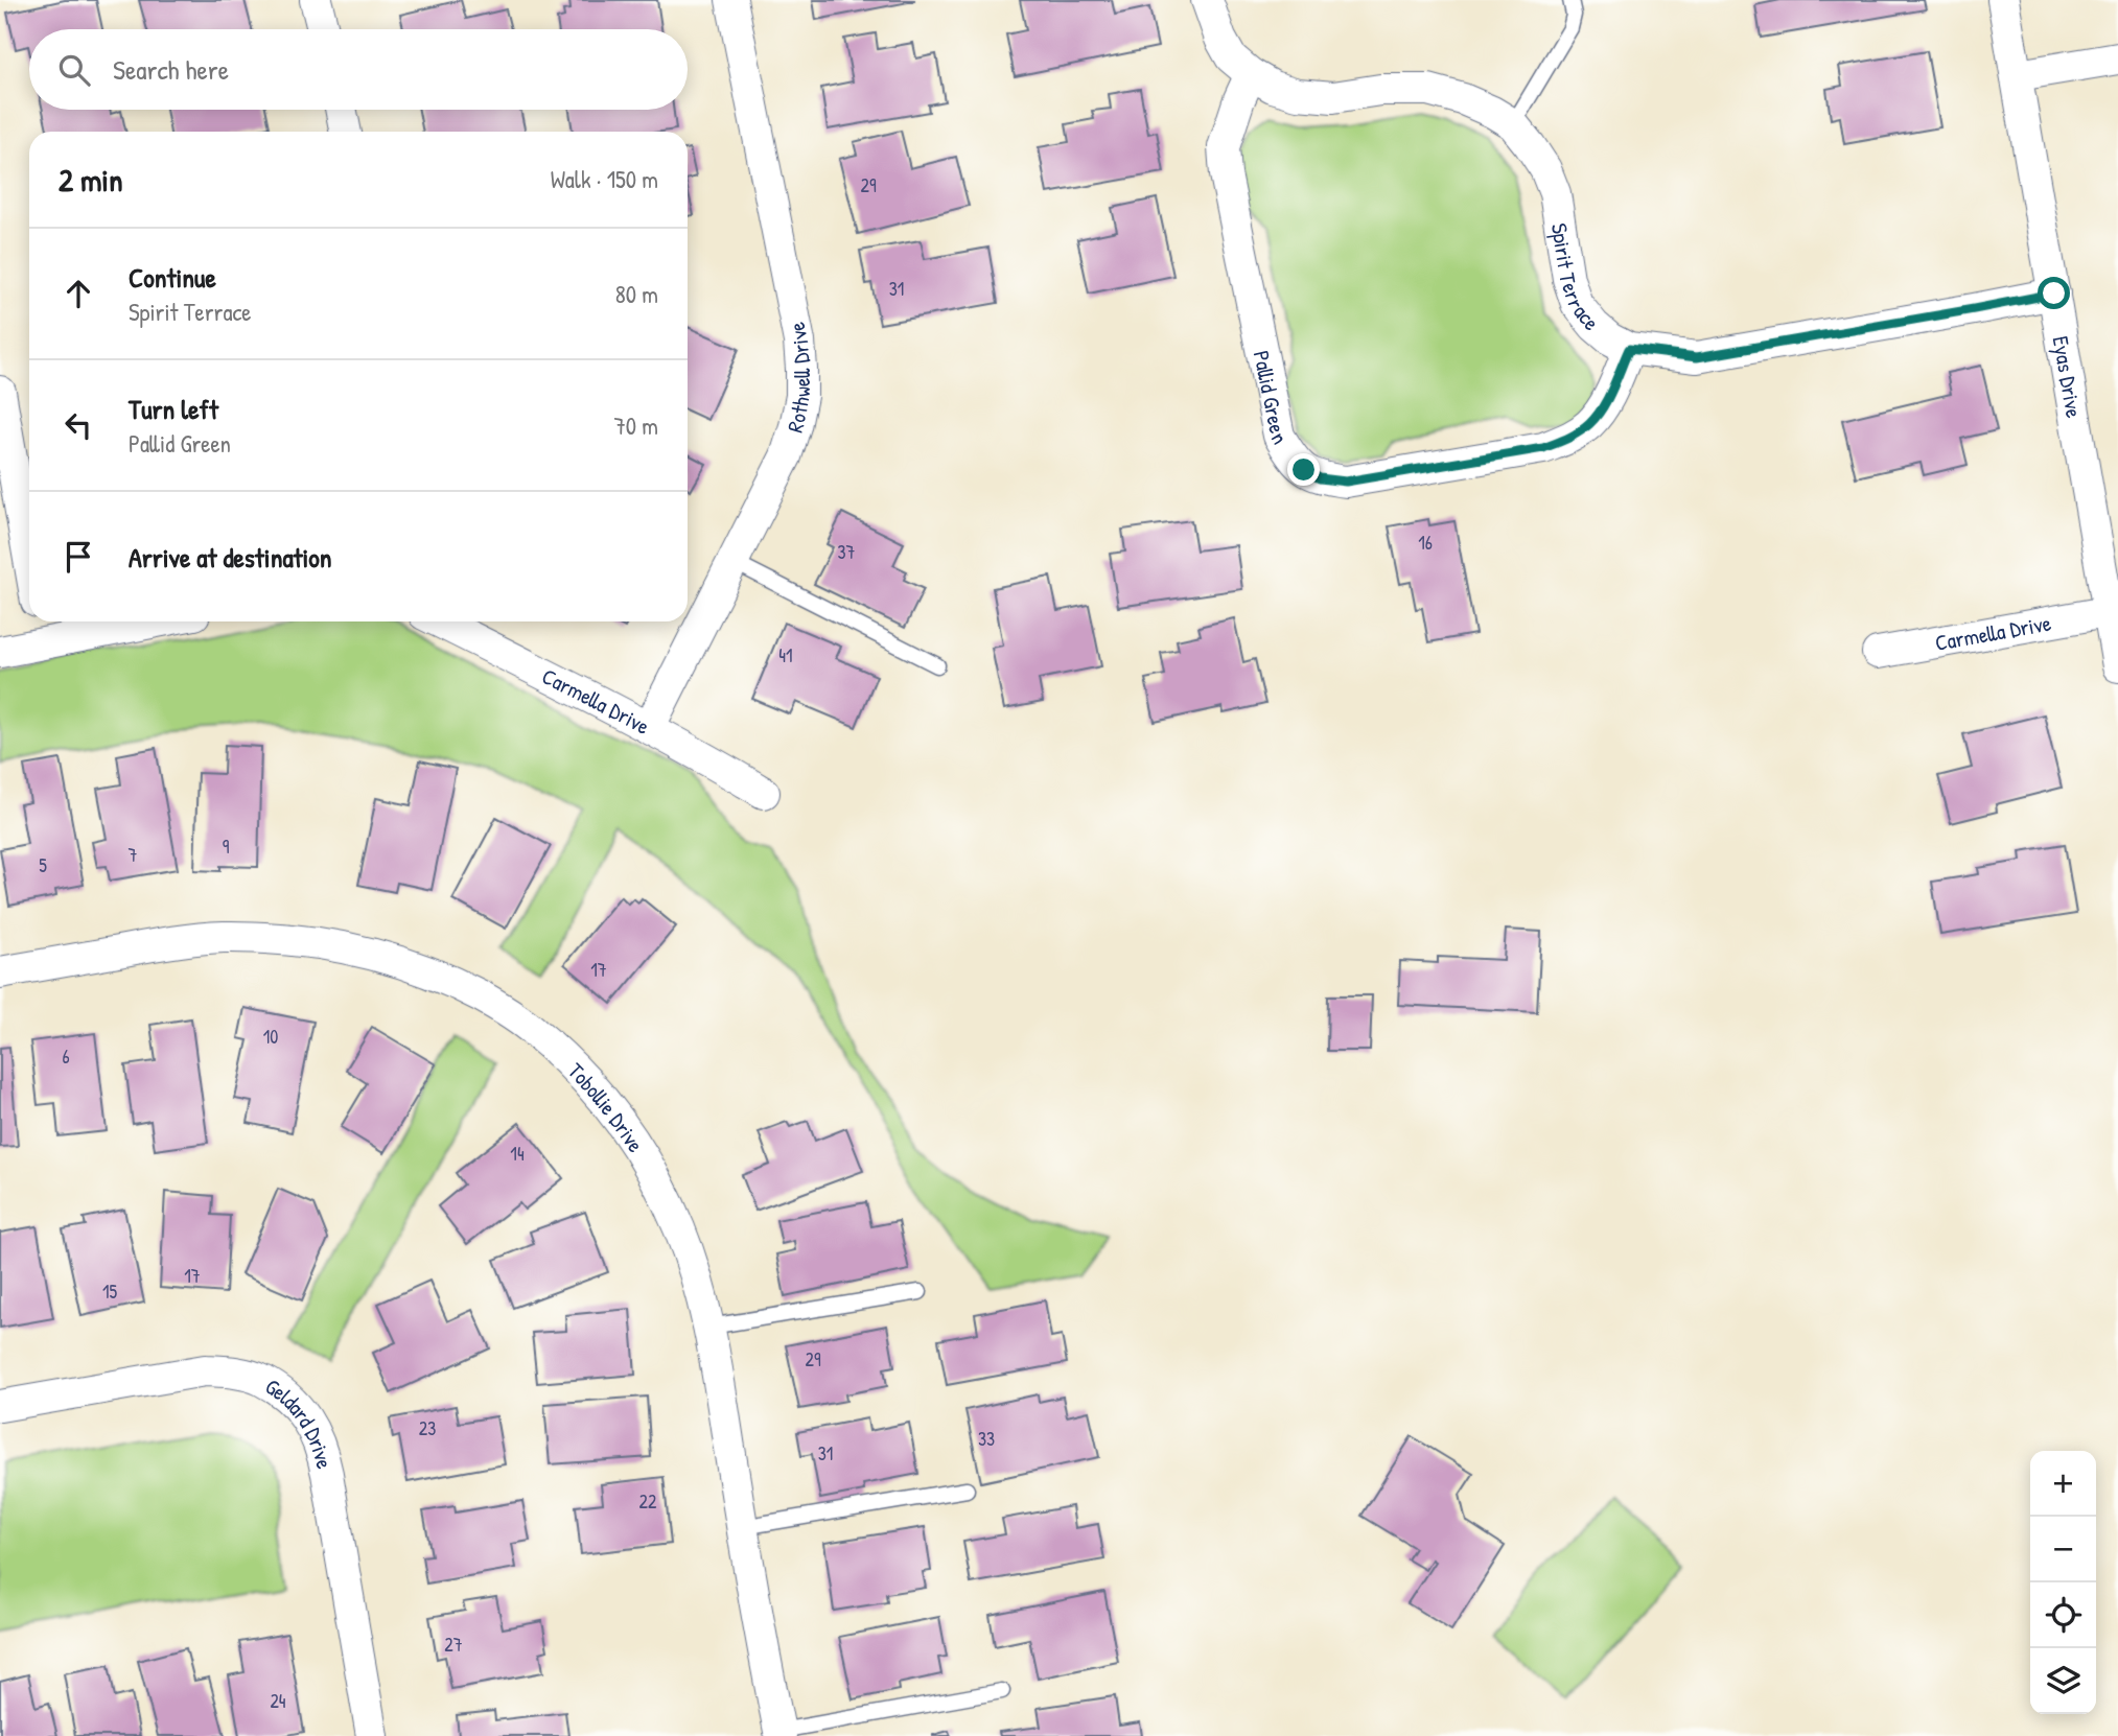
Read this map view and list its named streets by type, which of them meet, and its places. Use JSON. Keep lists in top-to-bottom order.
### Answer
{
  "streets": {
    "street": [
      "Spirit Terrace",
      "Rothwell Drive",
      "Eyas Drive",
      "Pallid Green",
      "Carmella Drive",
      "Tobollie Drive",
      "Geldard Drive"
    ]
  },
  "crossings": [
    ["Spirit Terrace", "Eyas Drive"],
    ["Spirit Terrace", "Pallid Green"],
    ["Rothwell Drive", "Carmella Drive"],
    ["Eyas Drive", "Carmella Drive"]
  ],
  "house_numbers": [
    "29",
    "31",
    "16",
    "37",
    "41",
    "9",
    "7",
    "5",
    "17",
    "10",
    "6",
    "14",
    "17",
    "15",
    "29",
    "23",
    "33",
    "31",
    "22",
    "27",
    "24"
  ],
  "page": {
    "search": "Search here",
    "heading": ["2 min", "Walk · 150 m"],
    "list": [
      ["Continue", "Spirit Terrace", "80 m"],
      ["Turn left", "Pallid Green", "70 m"],
      "Arrive at destination"
    ],
    "map_buttons": ["+", "−"]
  }
}
